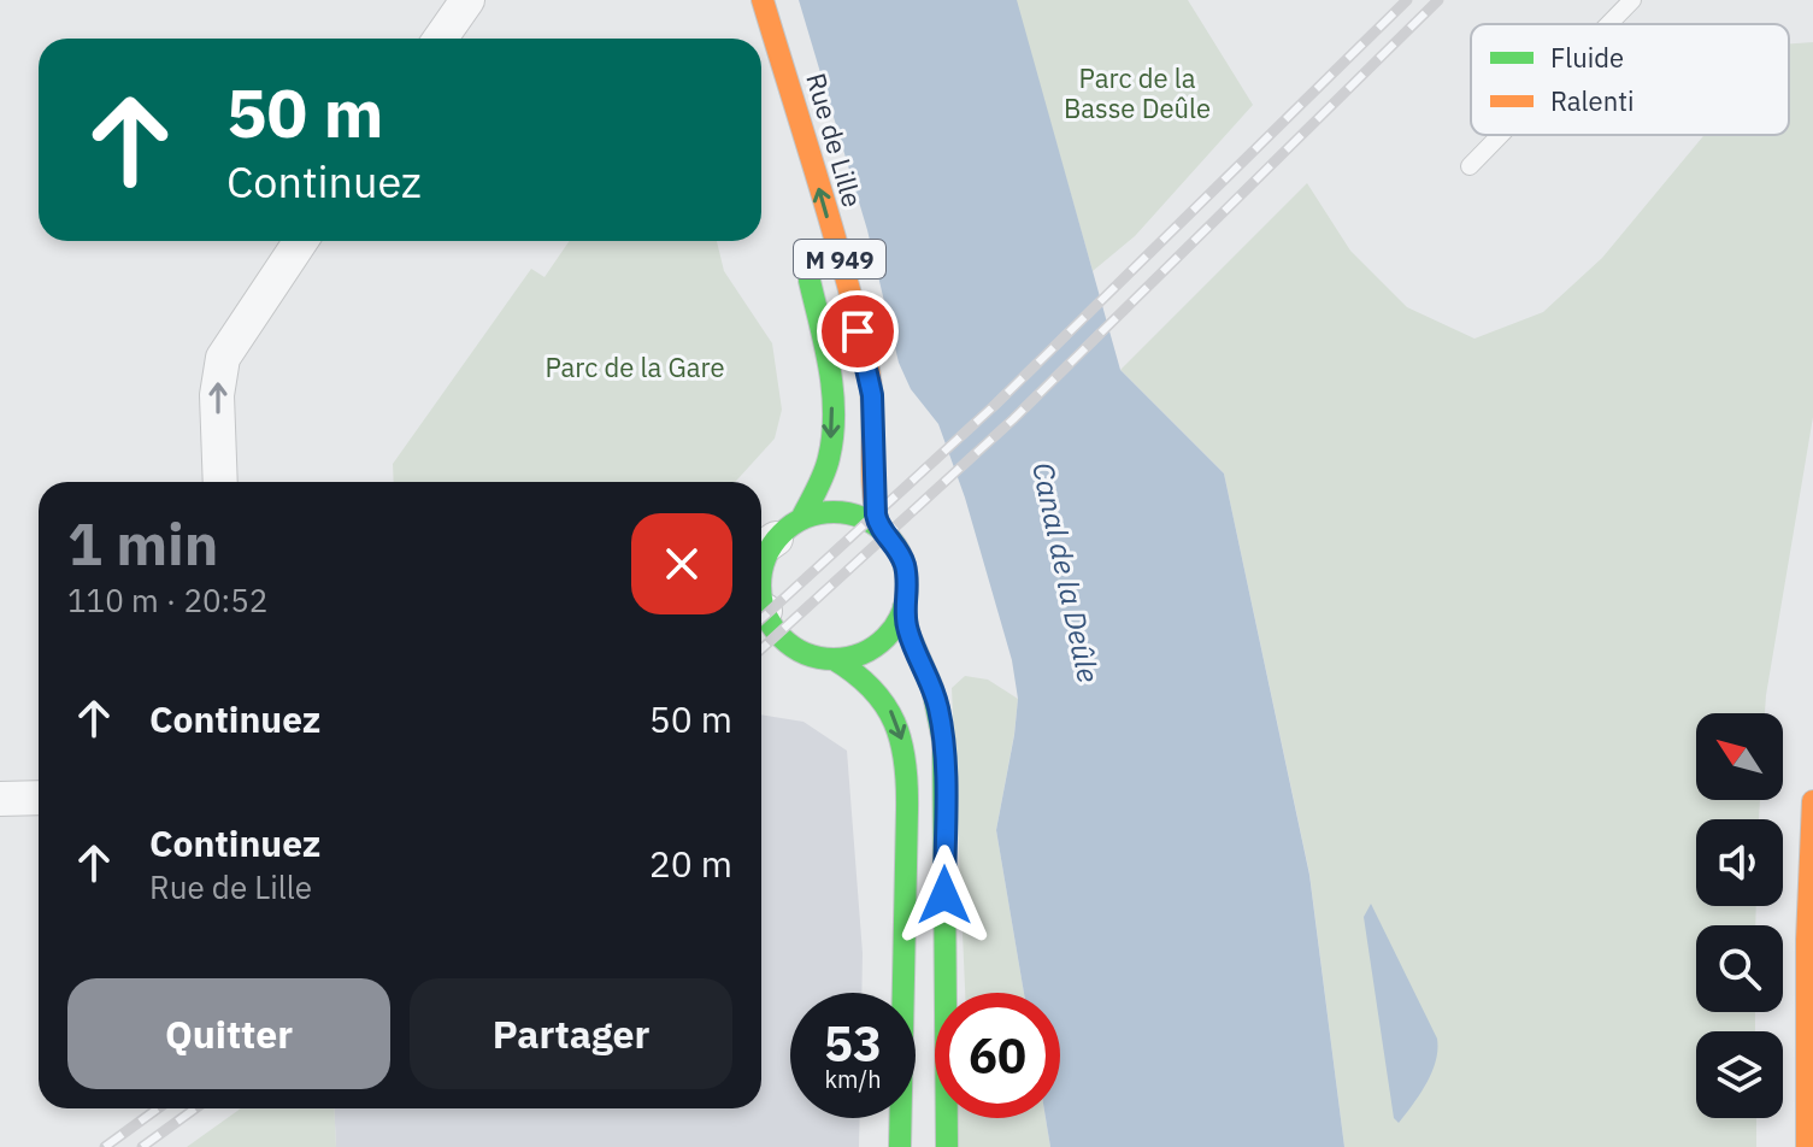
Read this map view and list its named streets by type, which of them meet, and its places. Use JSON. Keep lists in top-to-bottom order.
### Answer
{
  "streets": {
    "main road": ["Rue de Lille", "M 949"]
  },
  "one_way": ["Rue de Lille"],
  "water": ["Canal de la Deûle"],
  "parks": ["Parc de la Basse Deûle", "Parc de la Gare"],
  "legend": ["Fluide", "Ralenti"],
  "north": "top left",
  "page": {
    "turn": ["50 m", "Continuez"],
    "heading": ["1 min", "110 m · 20:52"],
    "list": [
      {
        "name": "Continuez",
        "value": "50 m"
      },
      {
        "name": "Continuez",
        "note": "Rue de Lille",
        "value": "20 m"
      }
    ],
    "buttons": ["Quitter", "Partager"],
    "speed": "53 km/h",
    "limit": "60"
  }
}
